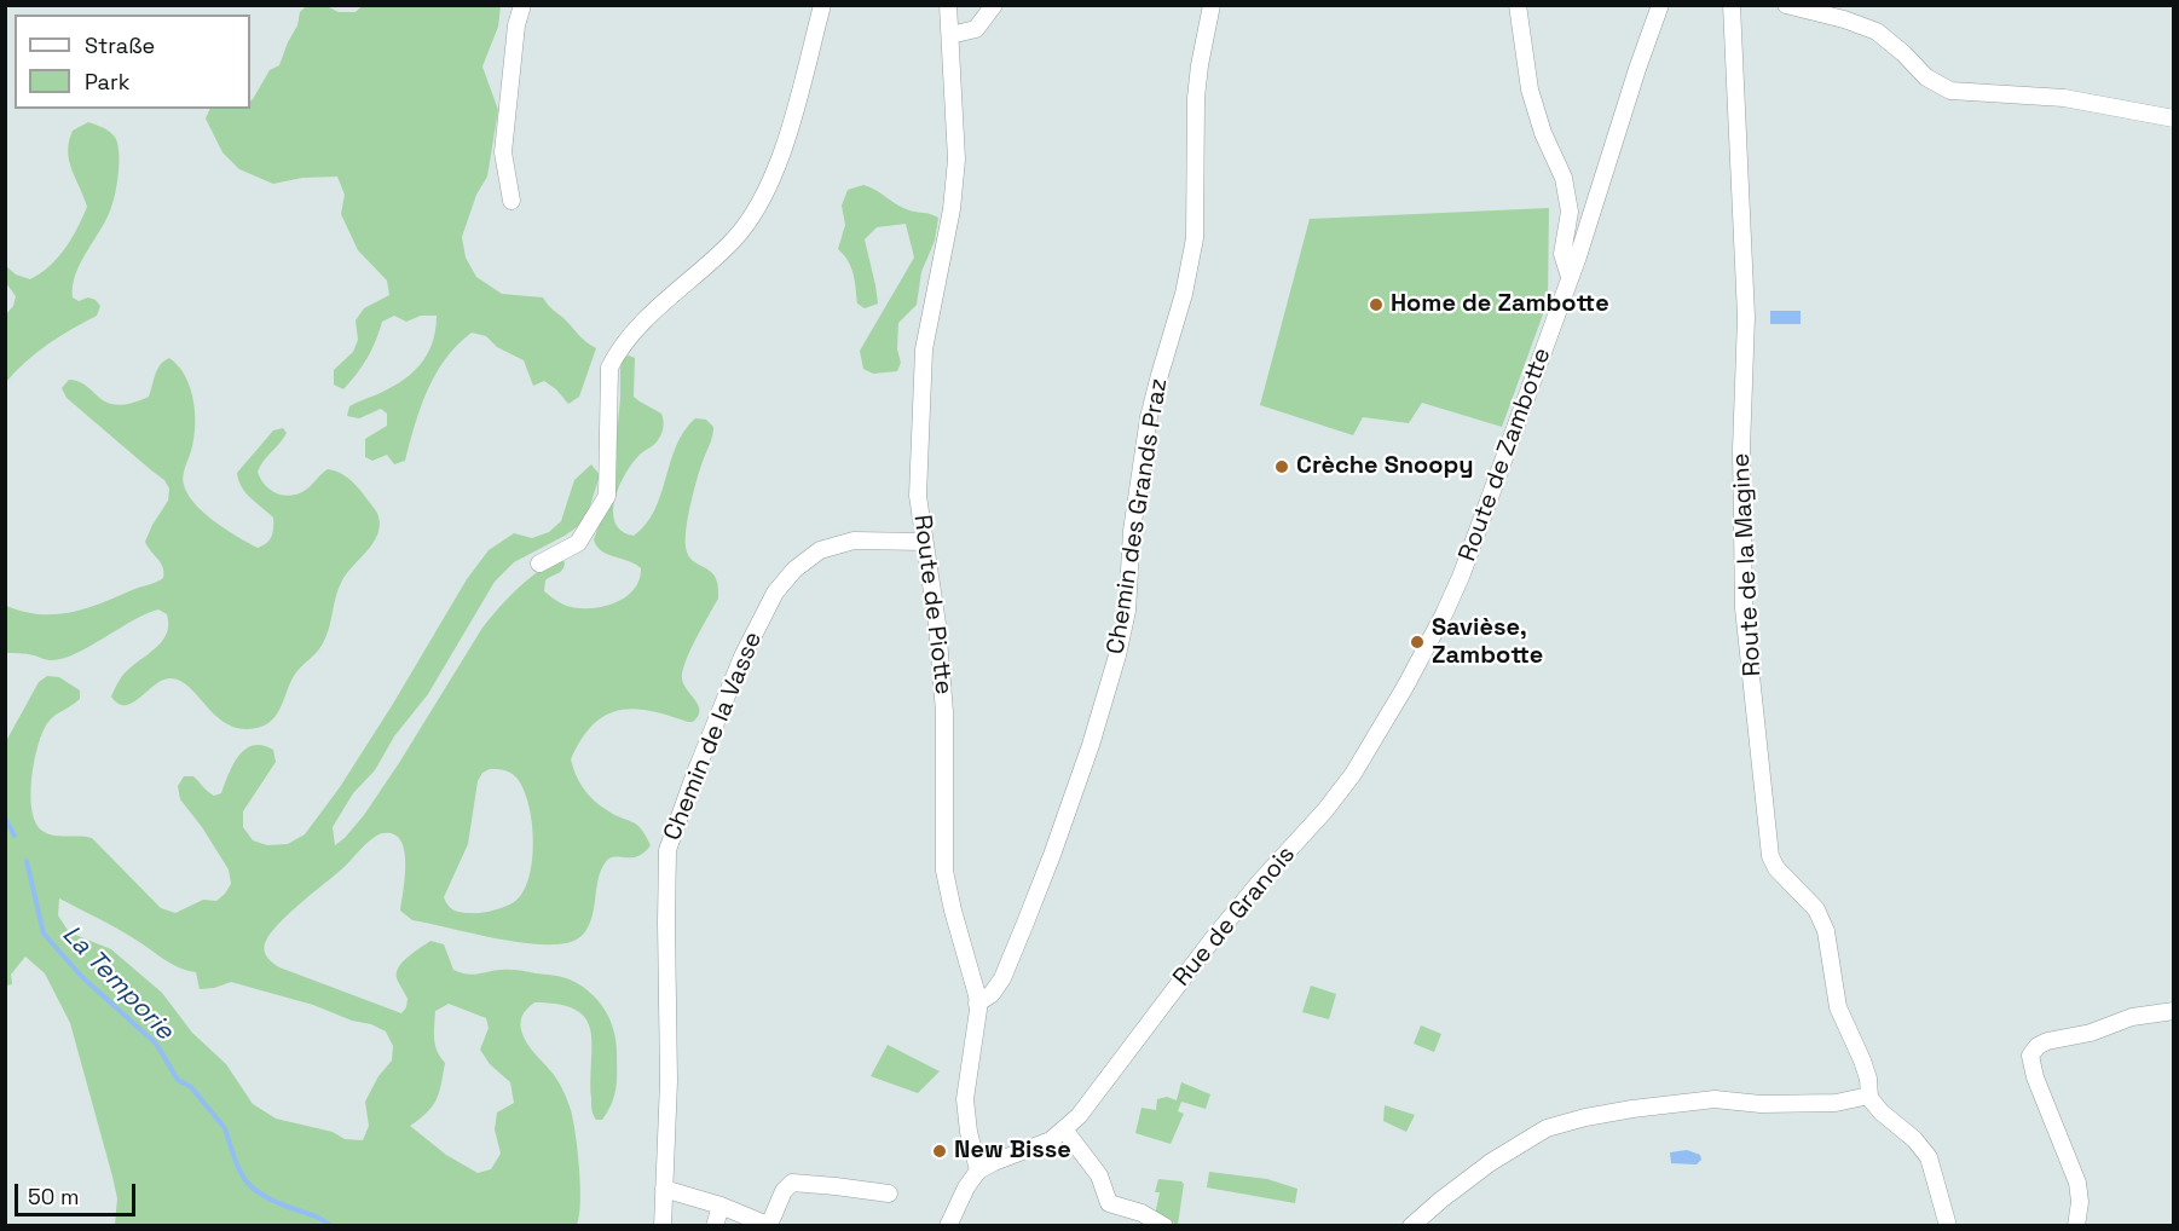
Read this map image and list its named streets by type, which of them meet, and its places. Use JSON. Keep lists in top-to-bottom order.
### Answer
{
  "streets": {
    "street": [
      "Route de Zambotte",
      "Chemin des Grands Praz",
      "Route de la Magine",
      "Route de Piotte",
      "Chemin de la Vasse",
      "Rue de Granois"
    ]
  },
  "crossings": [
    ["Route de Zambotte", "Rue de Granois"],
    ["Chemin des Grands Praz", "Route de Piotte"],
    ["Route de Piotte", "Chemin de la Vasse"],
    ["Route de Piotte", "Rue de Granois"]
  ],
  "water": ["La Temporie"],
  "places": [
    "Home de Zambotte",
    "Crèche Snoopy",
    "Savièse, Zambotte",
    "New Bisse"
  ],
  "legend": ["Straße", "Park"],
  "scale_bar": "50 m"
}
